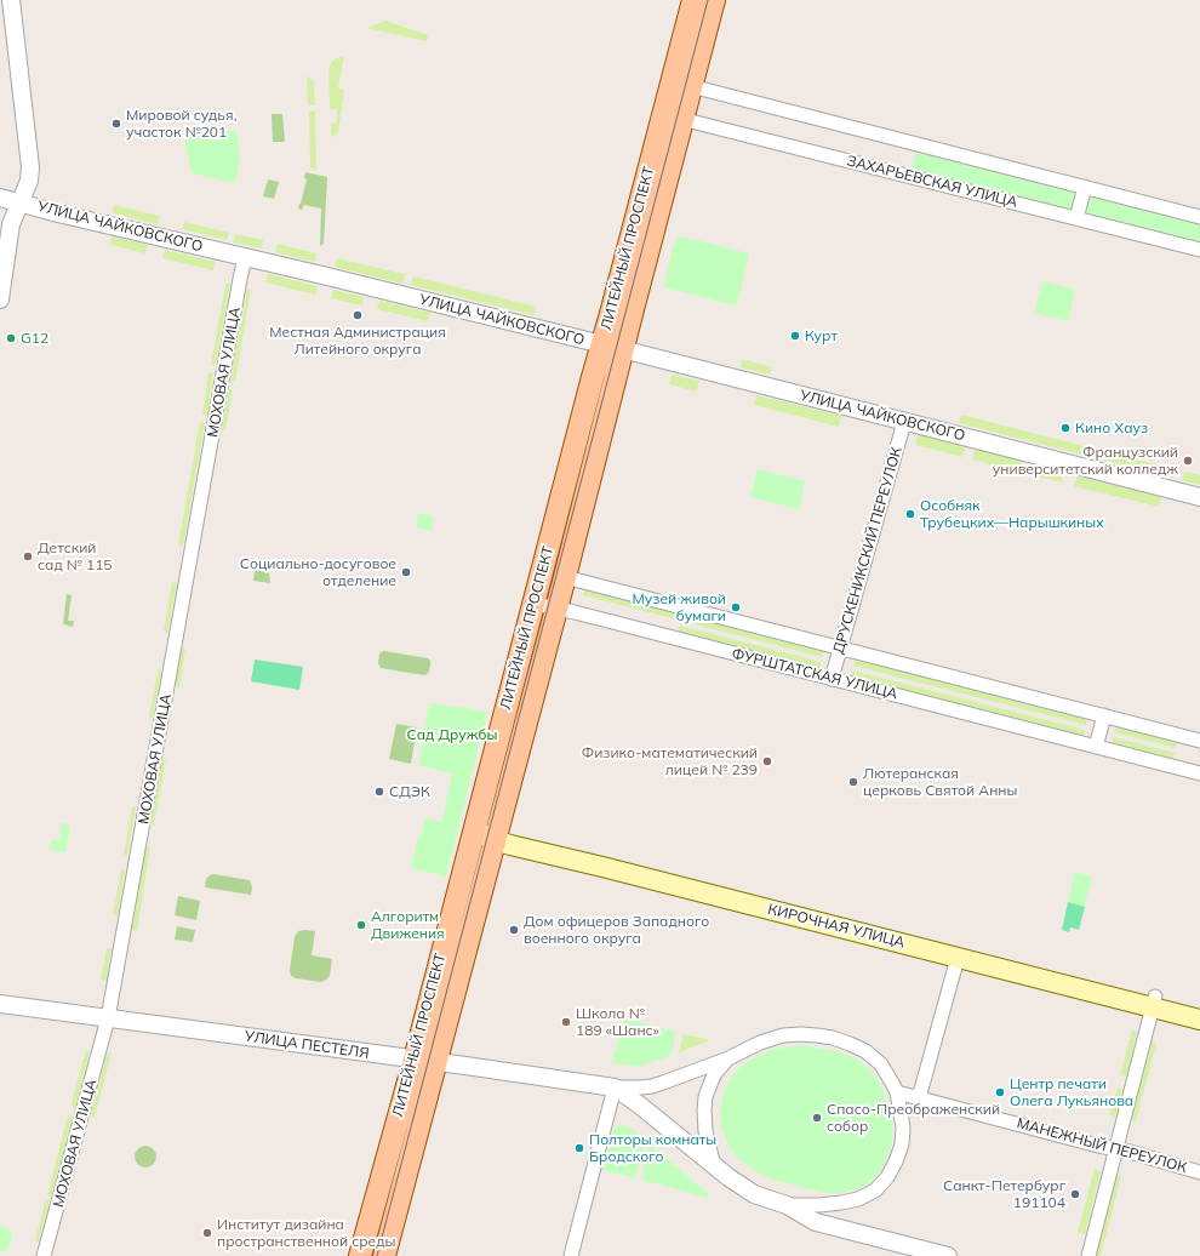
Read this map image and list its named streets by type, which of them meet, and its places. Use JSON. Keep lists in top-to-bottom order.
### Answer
{
  "streets": {
    "main road": ["ЛИТЕЙНЫЙ ПРОСПЕКТ", "КИРОЧНАЯ УЛИЦА"],
    "street": [
      "ЗАХАРЬЕВСКАЯ УЛИЦА",
      "УЛИЦА ЧАЙКОВСКОГО",
      "МОХОВАЯ УЛИЦА",
      "ДРУСКЕНИКСКИЙ ПЕРЕУЛОК",
      "ФУРШТАТСКАЯ УЛИЦА",
      "УЛИЦА ПЕСТЕЛЯ",
      "МАНЕЖНЫЙ ПЕРЕУЛОК"
    ]
  },
  "crossings": [
    ["ЗАХАРЬЕВСКАЯ УЛИЦА", "ЛИТЕЙНЫЙ ПРОСПЕКТ"],
    ["УЛИЦА ЧАЙКОВСКОГО", "ЛИТЕЙНЫЙ ПРОСПЕКТ"],
    ["УЛИЦА ЧАЙКОВСКОГО", "МОХОВАЯ УЛИЦА"],
    ["УЛИЦА ЧАЙКОВСКОГО", "ДРУСКЕНИКСКИЙ ПЕРЕУЛОК"],
    ["ЛИТЕЙНЫЙ ПРОСПЕКТ", "ФУРШТАТСКАЯ УЛИЦА"],
    ["ЛИТЕЙНЫЙ ПРОСПЕКТ", "КИРОЧНАЯ УЛИЦА"],
    ["ЛИТЕЙНЫЙ ПРОСПЕКТ", "УЛИЦА ПЕСТЕЛЯ"],
    ["МОХОВАЯ УЛИЦА", "УЛИЦА ПЕСТЕЛЯ"],
    ["ДРУСКЕНИКСКИЙ ПЕРЕУЛОК", "ФУРШТАТСКАЯ УЛИЦА"]
  ],
  "parks": ["Сад Дружбы"],
  "places": [
    "Мировой судья, участок №201",
    "Местная Администрация Литейного округа",
    "Курт",
    "G12",
    "Кино Хауз",
    "Французский университетский колледж",
    "Особняк Трубецких—Нарышкиных",
    "Детский сад № 115",
    "Социально-досуговое отделение",
    "Музей живой бумаги",
    "Физико-математический лицей № 239",
    "Лютеранская церковь Святой Анны",
    "СДЭК",
    "Алгоритм Движения",
    "Дом офицеров Западного военного округа",
    "Школа № 189 «Шанс»",
    "Центр печати Олега Лукьянова",
    "Спасо-Преображенский собор",
    "Полторы комнаты Бродского",
    "Санкт-Петербург 191104",
    "Институт дизайна пространственной среды"
  ]
}
